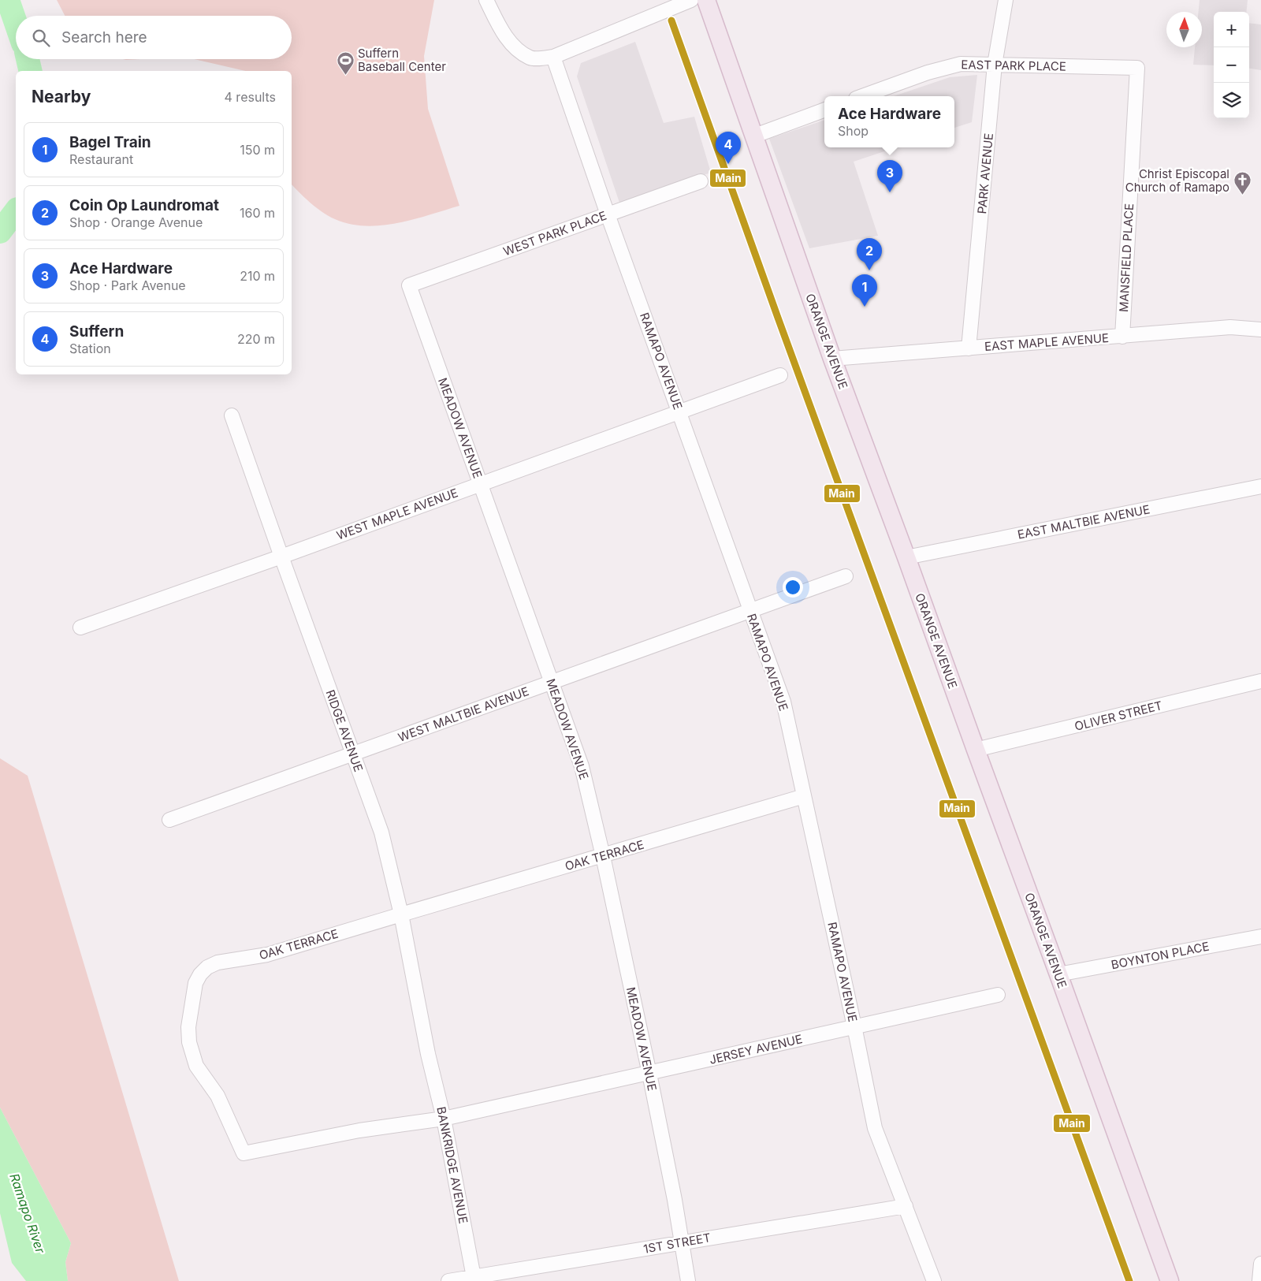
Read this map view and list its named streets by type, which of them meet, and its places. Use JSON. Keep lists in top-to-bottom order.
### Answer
{
  "streets": {
    "main road": ["ORANGE AVENUE"],
    "street": [
      "EAST PARK PLACE",
      "PARK AVENUE",
      "WEST PARK PLACE",
      "MANSFIELD PLACE",
      "EAST MAPLE AVENUE",
      "RAMAPO AVENUE",
      "MEADOW AVENUE",
      "WEST MAPLE AVENUE",
      "EAST MALTBIE AVENUE",
      "WEST MALTBIE AVENUE",
      "OLIVER STREET",
      "RIDGE AVENUE",
      "OAK TERRACE",
      "BOYNTON PLACE",
      "JERSEY AVENUE",
      "BANKRIDGE AVENUE",
      "1ST STREET"
    ]
  },
  "crossings": [
    ["EAST PARK PLACE", "PARK AVENUE"],
    ["EAST PARK PLACE", "MANSFIELD PLACE"],
    ["PARK AVENUE", "EAST MAPLE AVENUE"],
    ["WEST PARK PLACE", "RAMAPO AVENUE"],
    ["WEST PARK PLACE", "MEADOW AVENUE"],
    ["MANSFIELD PLACE", "EAST MAPLE AVENUE"],
    ["ORANGE AVENUE", "EAST MAPLE AVENUE"],
    ["ORANGE AVENUE", "EAST MALTBIE AVENUE"],
    ["ORANGE AVENUE", "OLIVER STREET"],
    ["ORANGE AVENUE", "BOYNTON PLACE"],
    ["RAMAPO AVENUE", "WEST MAPLE AVENUE"],
    ["RAMAPO AVENUE", "WEST MALTBIE AVENUE"],
    ["RAMAPO AVENUE", "OAK TERRACE"],
    ["RAMAPO AVENUE", "JERSEY AVENUE"],
    ["RAMAPO AVENUE", "1ST STREET"],
    ["MEADOW AVENUE", "WEST MAPLE AVENUE"],
    ["MEADOW AVENUE", "WEST MALTBIE AVENUE"],
    ["MEADOW AVENUE", "OAK TERRACE"],
    ["MEADOW AVENUE", "JERSEY AVENUE"],
    ["MEADOW AVENUE", "1ST STREET"],
    ["WEST MAPLE AVENUE", "RIDGE AVENUE"],
    ["WEST MALTBIE AVENUE", "RIDGE AVENUE"],
    ["RIDGE AVENUE", "OAK TERRACE"],
    ["RIDGE AVENUE", "BANKRIDGE AVENUE"],
    ["OAK TERRACE", "JERSEY AVENUE"],
    ["OAK TERRACE", "BANKRIDGE AVENUE"],
    ["BANKRIDGE AVENUE", "1ST STREET"]
  ],
  "water": ["Ramapo River"],
  "places": {
    "sports": ["Suffern Baseball Center"],
    "church": ["Christ Episcopal Church of Ramapo"]
  },
  "lines": ["transit line Main"],
  "north": "top",
  "page": {
    "map_buttons": ["+", "−"],
    "search": "Search here",
    "heading": ["Nearby", "4 results"],
    "popup": ["Ace Hardware", "Shop"],
    "list": [
      {
        "mark": "1",
        "name": "Bagel Train",
        "note": "Restaurant",
        "value": "150 m"
      },
      {
        "mark": "2",
        "name": "Coin Op Laundromat",
        "note": "Shop · Orange Avenue",
        "value": "160 m"
      },
      {
        "mark": "3",
        "name": "Ace Hardware",
        "note": "Shop · Park Avenue",
        "value": "210 m"
      },
      {
        "mark": "4",
        "name": "Suffern",
        "note": "Station",
        "value": "220 m"
      }
    ],
    "pins": [
      "4",
      "3",
      "2",
      "1"
    ]
  }
}
